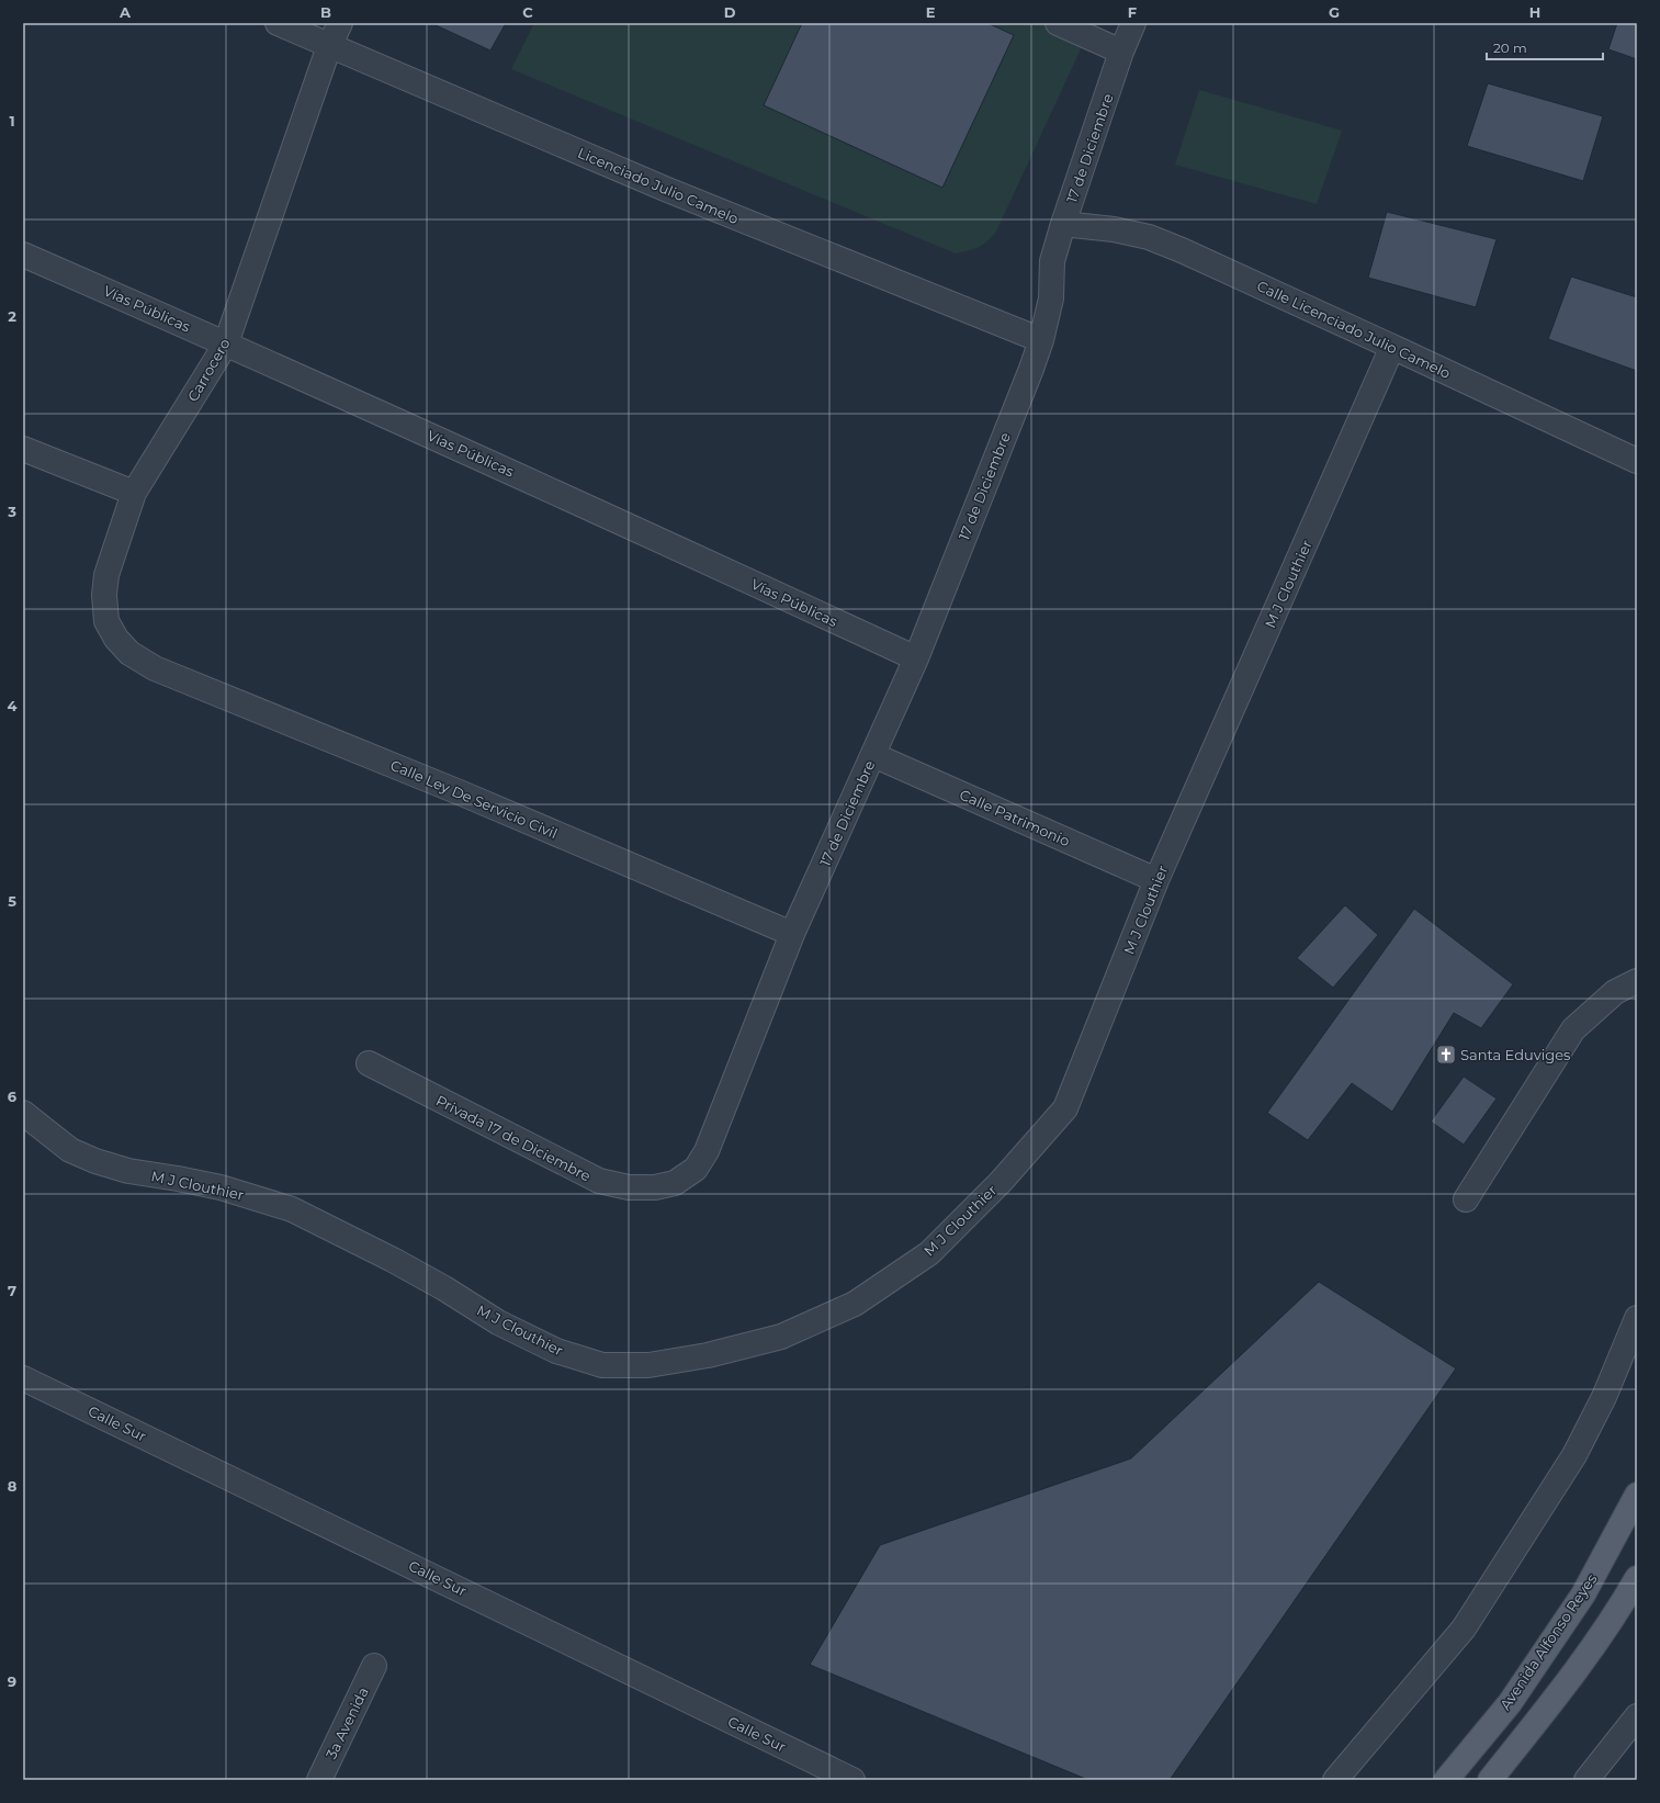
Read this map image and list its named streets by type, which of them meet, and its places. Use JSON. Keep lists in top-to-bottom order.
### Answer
{
  "streets": {
    "main road": ["Avenida Alfonso Reyes"],
    "street": [
      "17 de Diciembre",
      "Licenciado Julio Camelo",
      "Vías Públicas",
      "Calle Licenciado Julio Camelo",
      "Carrocero",
      "M J Clouthier",
      "Calle Ley De Servicio Civil",
      "Calle Patrimonio",
      "Privada 17 de Diciembre",
      "Calle Sur",
      "3a Avenida"
    ]
  },
  "crossings": [
    ["17 de Diciembre", "Licenciado Julio Camelo"],
    ["17 de Diciembre", "Vías Públicas"],
    ["17 de Diciembre", "Calle Licenciado Julio Camelo"],
    ["17 de Diciembre", "Calle Ley De Servicio Civil"],
    ["17 de Diciembre", "Calle Patrimonio"],
    ["17 de Diciembre", "Privada 17 de Diciembre"],
    ["Licenciado Julio Camelo", "Carrocero"],
    ["Vías Públicas", "Carrocero"],
    ["Calle Licenciado Julio Camelo", "M J Clouthier"],
    ["Carrocero", "Calle Ley De Servicio Civil"],
    ["M J Clouthier", "Calle Patrimonio"],
    ["Calle Ley De Servicio Civil", "Privada 17 de Diciembre"]
  ],
  "places": {
    "church": ["Santa Eduviges"]
  },
  "scale_bar": "20 m",
  "grid": {
    "columns": [
      "A",
      "B",
      "C",
      "D",
      "E",
      "F",
      "G",
      "H"
    ],
    "rows": [
      "1",
      "2",
      "3",
      "4",
      "5",
      "6",
      "7",
      "8",
      "9"
    ]
  }
}
